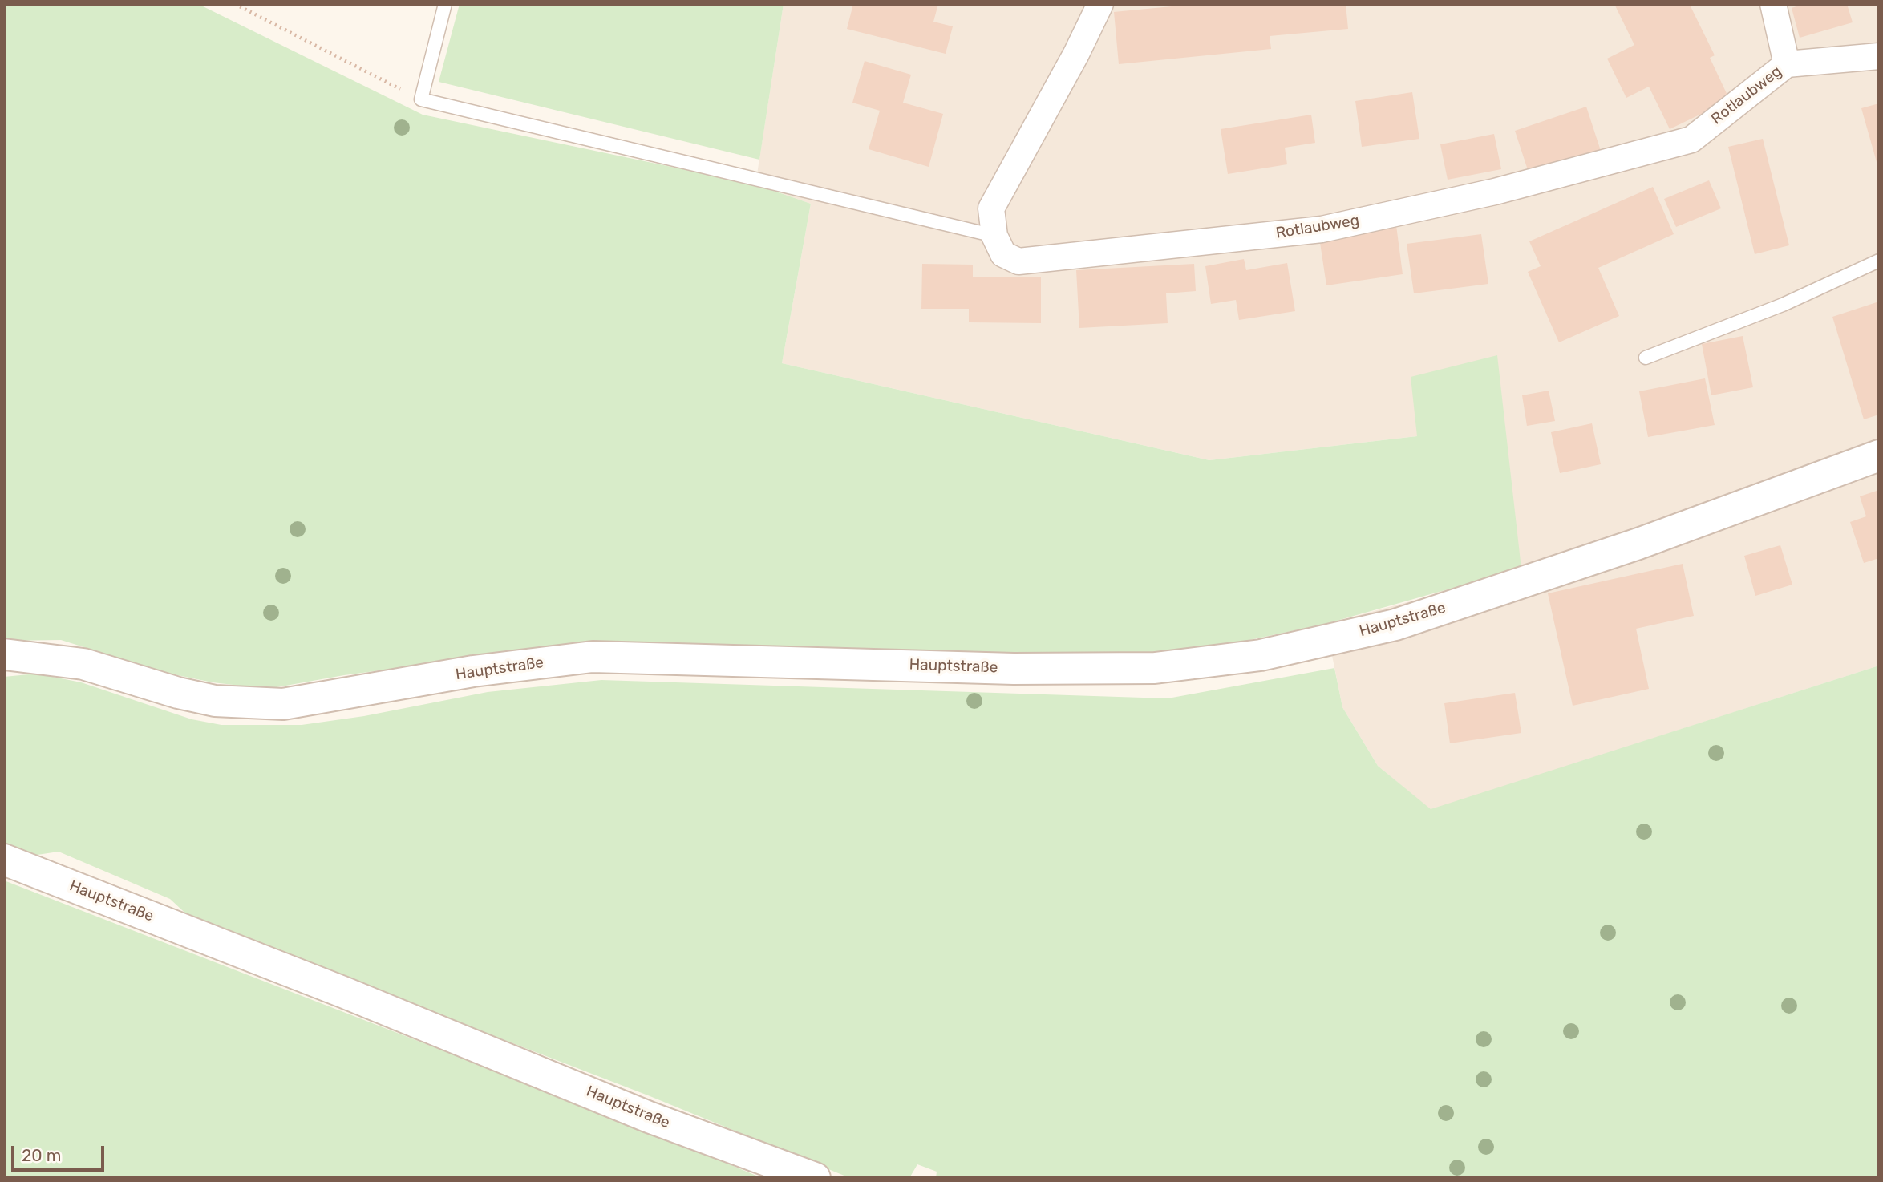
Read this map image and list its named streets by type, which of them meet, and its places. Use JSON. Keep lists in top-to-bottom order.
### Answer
{
  "streets": {
    "street": ["Rotlaubweg", "Hauptstraße"]
  },
  "scale_bar": "20 m"
}
